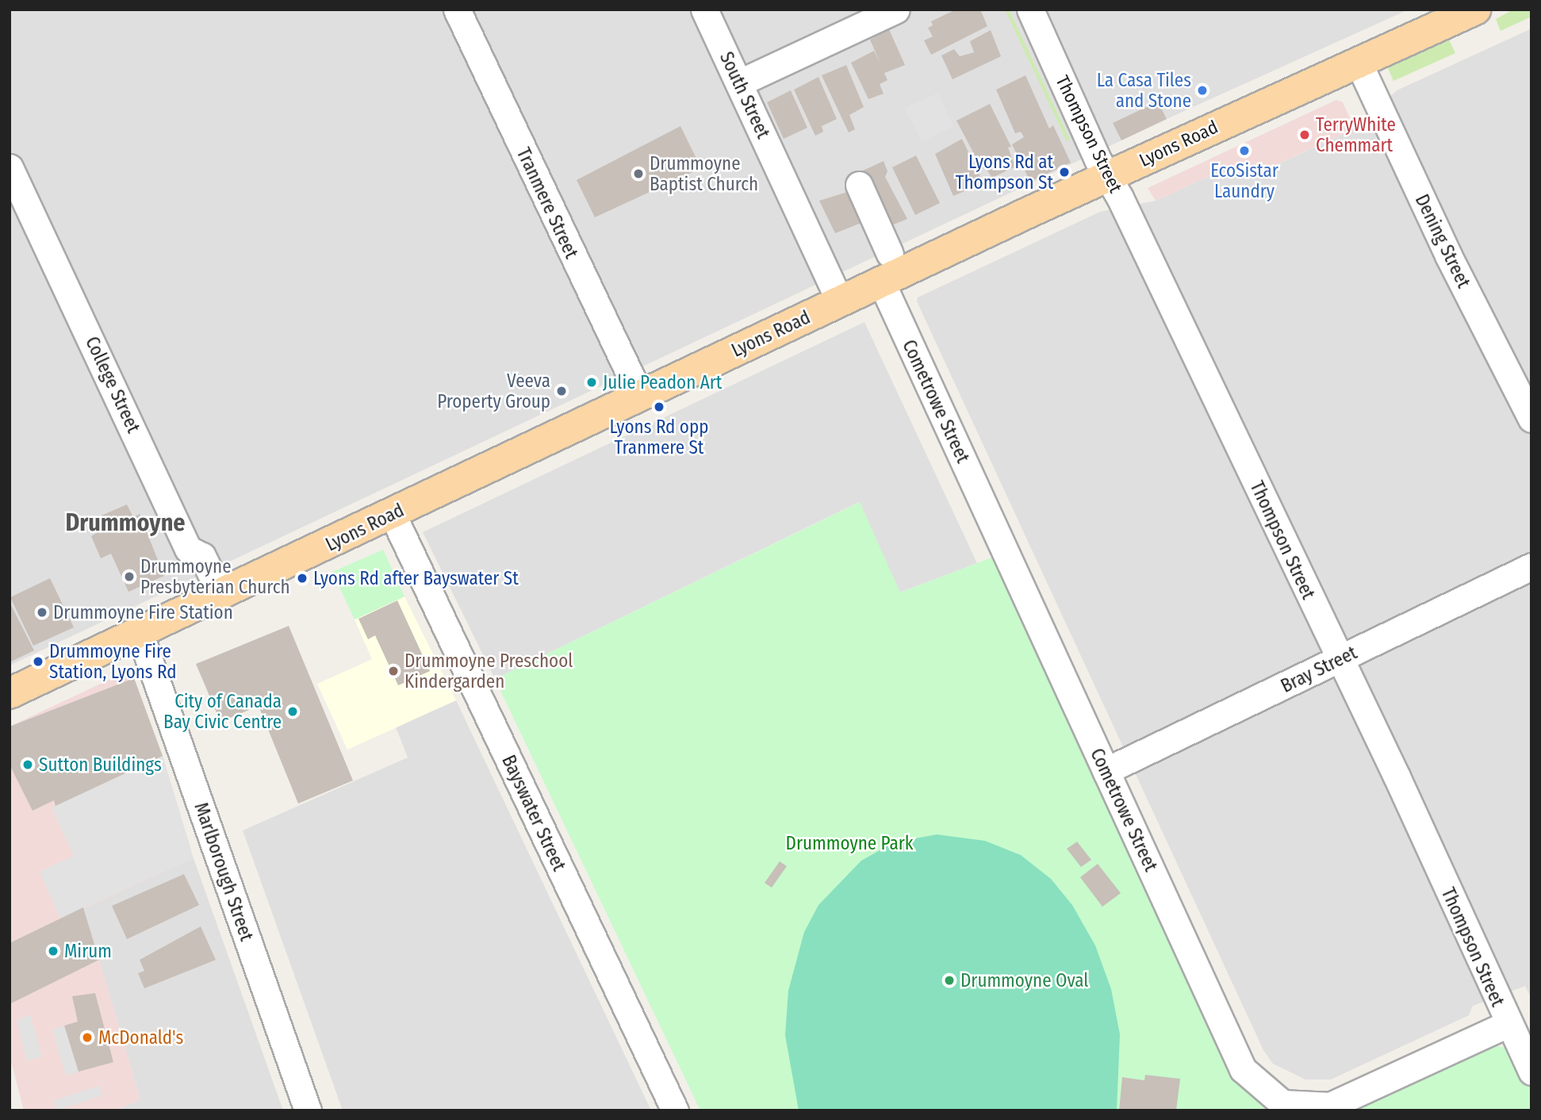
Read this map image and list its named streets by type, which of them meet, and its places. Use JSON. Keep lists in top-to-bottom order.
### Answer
{
  "streets": {
    "main road": ["Lyons Road"],
    "street": [
      "South Street",
      "Thompson Street",
      "Tranmere Street",
      "Dening Street",
      "College Street",
      "Cometrowe Street",
      "Bray Street",
      "Bayswater Street",
      "Marlborough Street"
    ]
  },
  "crossings": [
    ["South Street", "Lyons Road"],
    ["Thompson Street", "Lyons Road"],
    ["Thompson Street", "Cometrowe Street"],
    ["Thompson Street", "Bray Street"],
    ["Lyons Road", "Tranmere Street"],
    ["Lyons Road", "Dening Street"],
    ["Lyons Road", "College Street"],
    ["Lyons Road", "Cometrowe Street"],
    ["Lyons Road", "Bayswater Street"],
    ["Lyons Road", "Marlborough Street"],
    ["Cometrowe Street", "Bray Street"]
  ],
  "districts": ["Drummoyne"],
  "parks": ["Drummoyne Park"],
  "places": [
    "La Casa Tiles and Stone",
    "TerryWhite Chemmart",
    "EcoSistar Laundry",
    "Lyons Rd at Thompson St",
    "Drummoyne Baptist Church",
    "Julie Peadon Art",
    "Veeva Property Group",
    "Lyons Rd opp Tranmere St",
    "Drummoyne Presbyterian Church",
    "Lyons Rd after Bayswater St",
    "Drummoyne Fire Station",
    "Drummoyne Fire Station, Lyons Rd",
    "Drummoyne Preschool Kindergarden",
    "City of Canada Bay Civic Centre",
    "Sutton Buildings",
    "Mirum",
    "Drummoyne Oval",
    "McDonald's"
  ]
}
